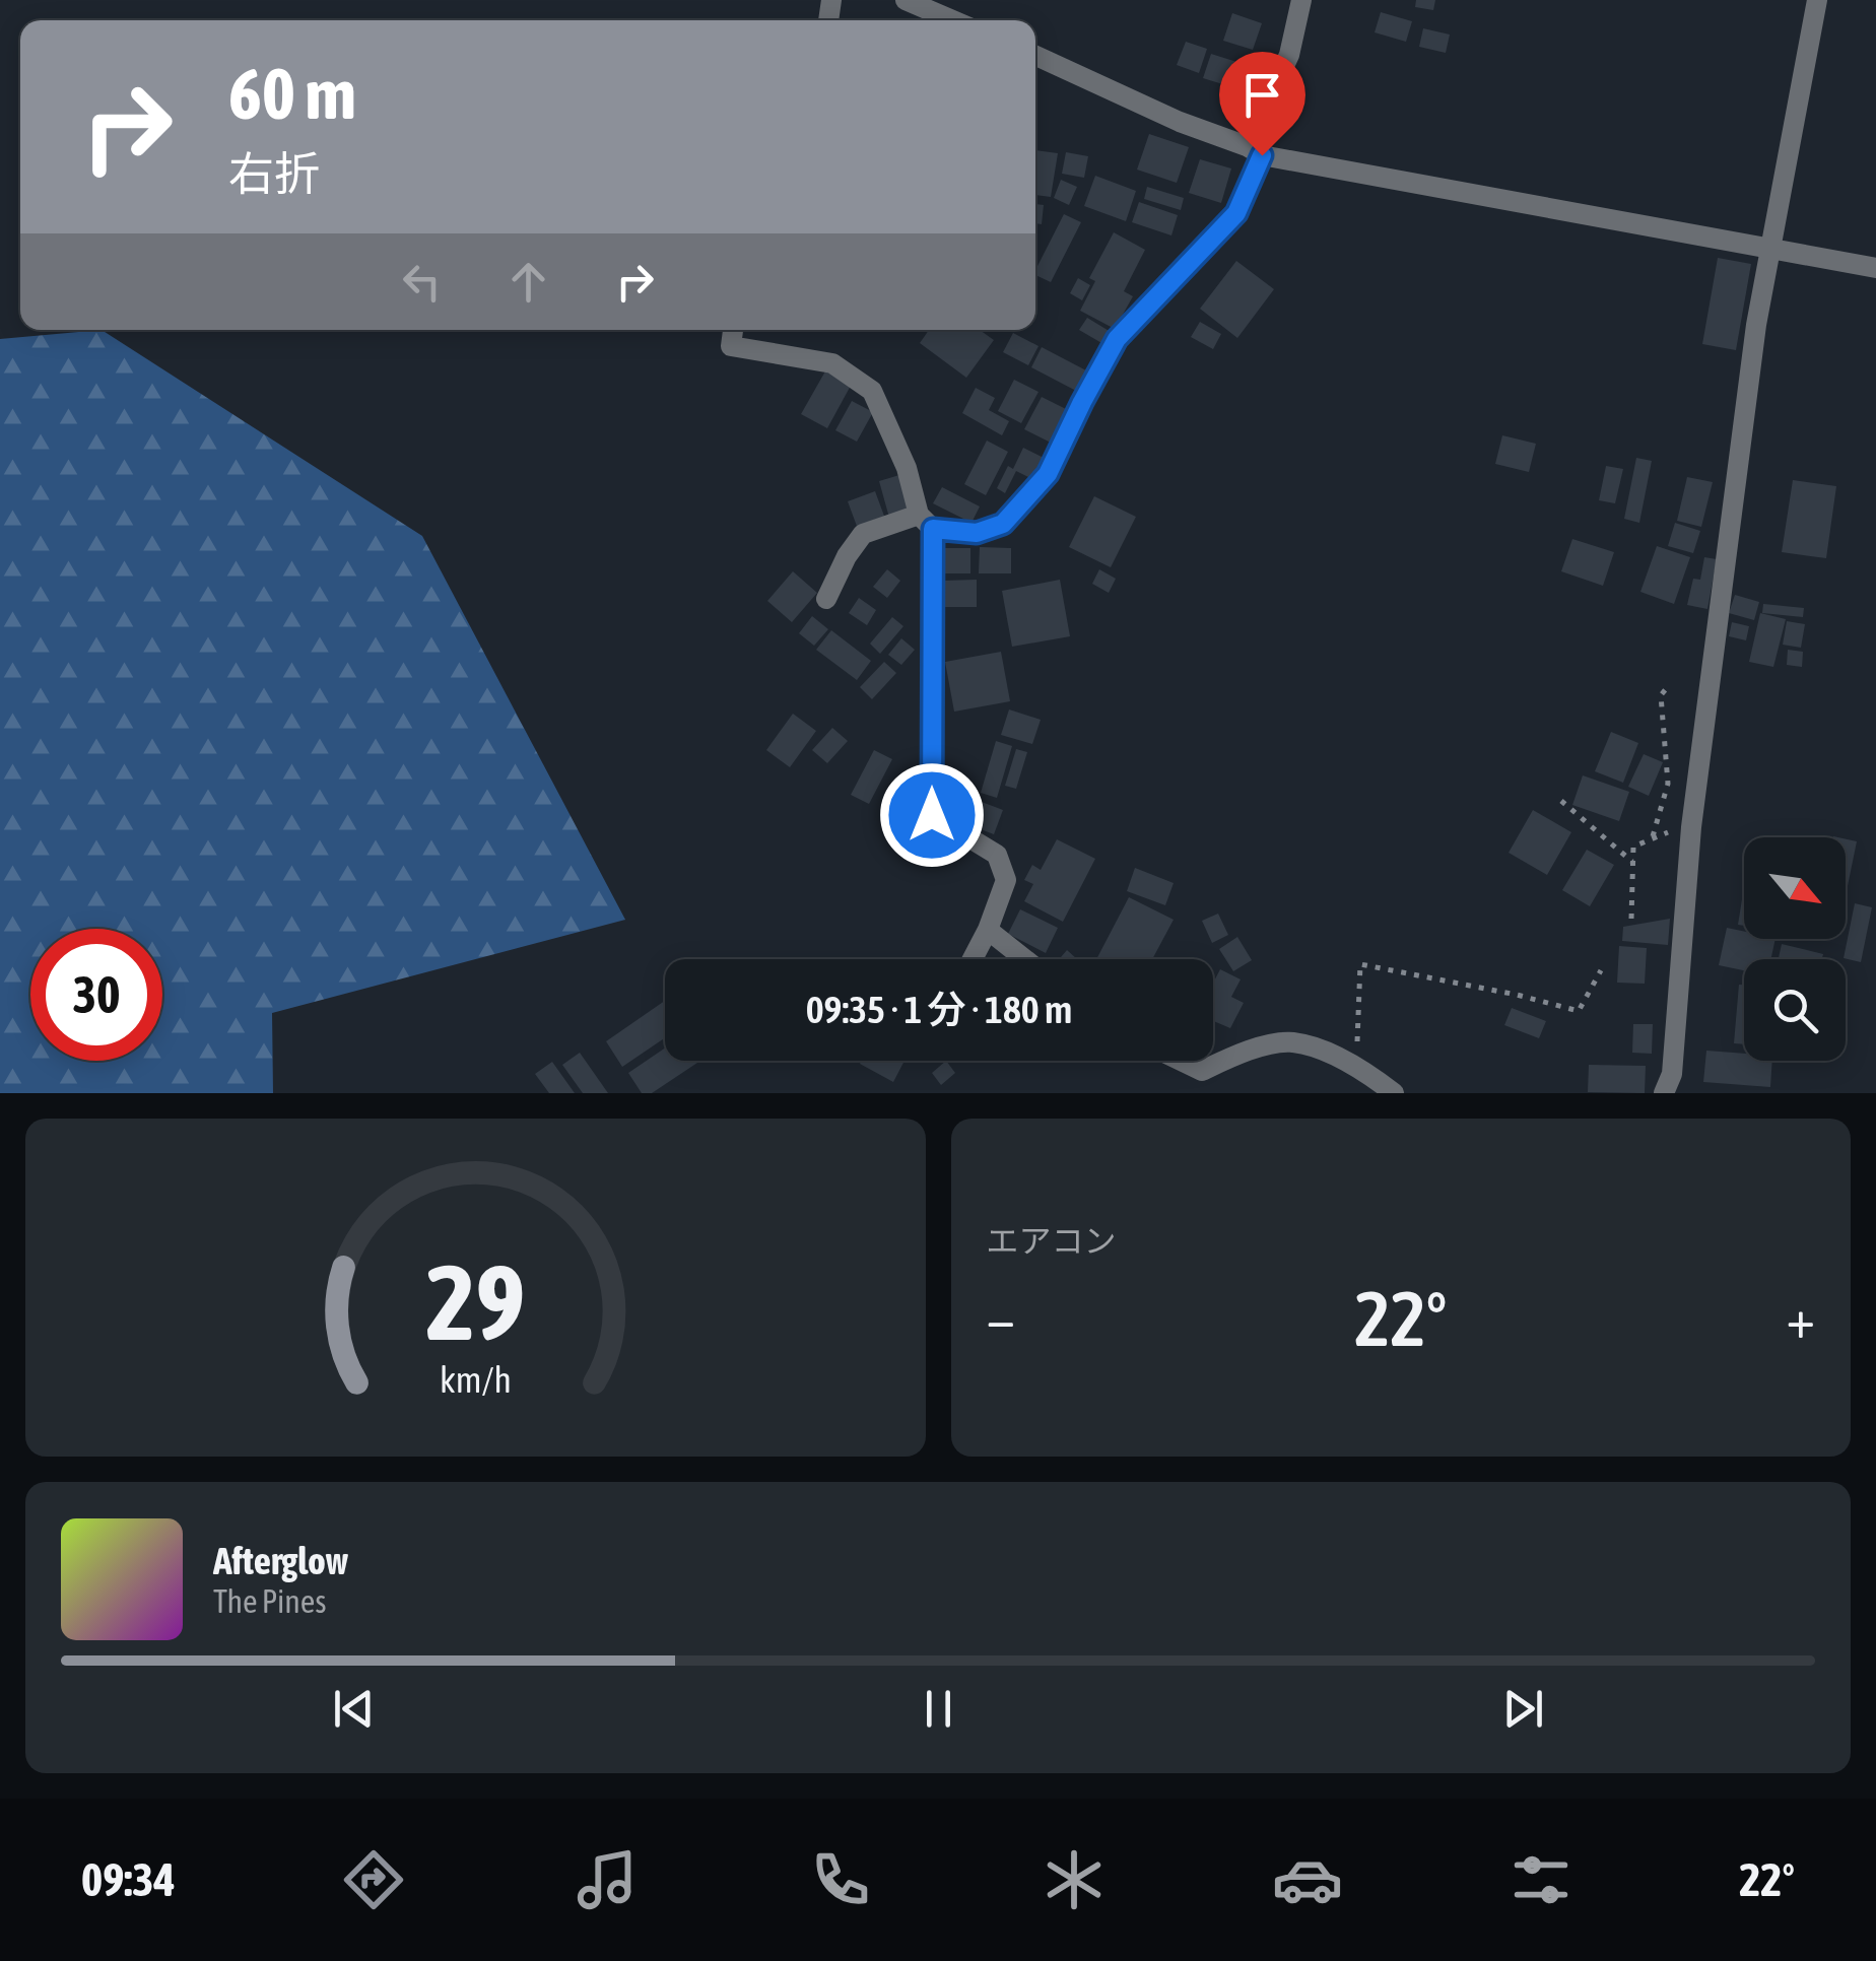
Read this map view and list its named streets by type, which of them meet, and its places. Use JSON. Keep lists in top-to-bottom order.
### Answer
{
  "north": "bottom right",
  "page": {
    "turn": ["60 m", "右折"],
    "limit": "30",
    "trip": "09:35 · 1 分 · 180 m",
    "tile": "エアコン",
    "heat": ["−", "22°", "+"],
    "song": ["Afterglow", "The Pines"],
    "tabs": ["09:34", "22°"],
    "gauge": ["29", "km/h"]
  }
}
